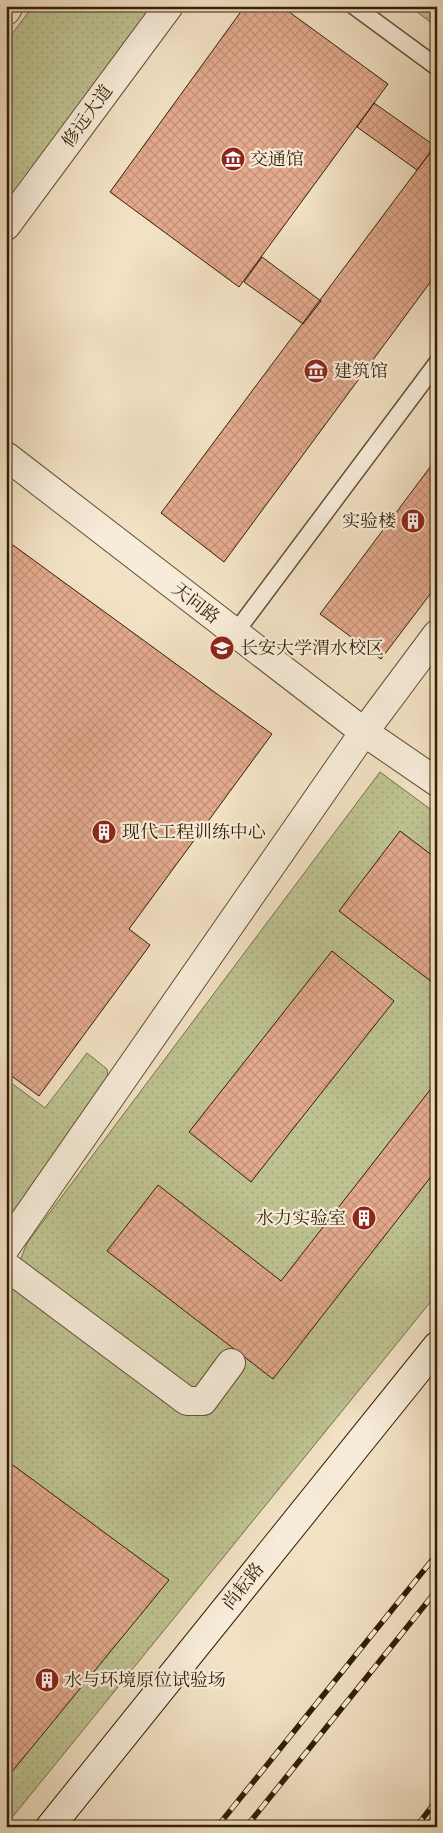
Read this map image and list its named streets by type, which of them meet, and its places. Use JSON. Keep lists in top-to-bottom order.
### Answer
{
  "streets": {
    "street": ["修远大道", "天问路", "尚耘路"]
  },
  "places": {
    "museum": ["交通馆", "建筑馆"],
    "building": [
      "实验楼",
      "现代工程训练中心",
      "水力实验室",
      "水与环境原位试验场"
    ],
    "school or university": ["长安大学渭水校区"]
  }
}
